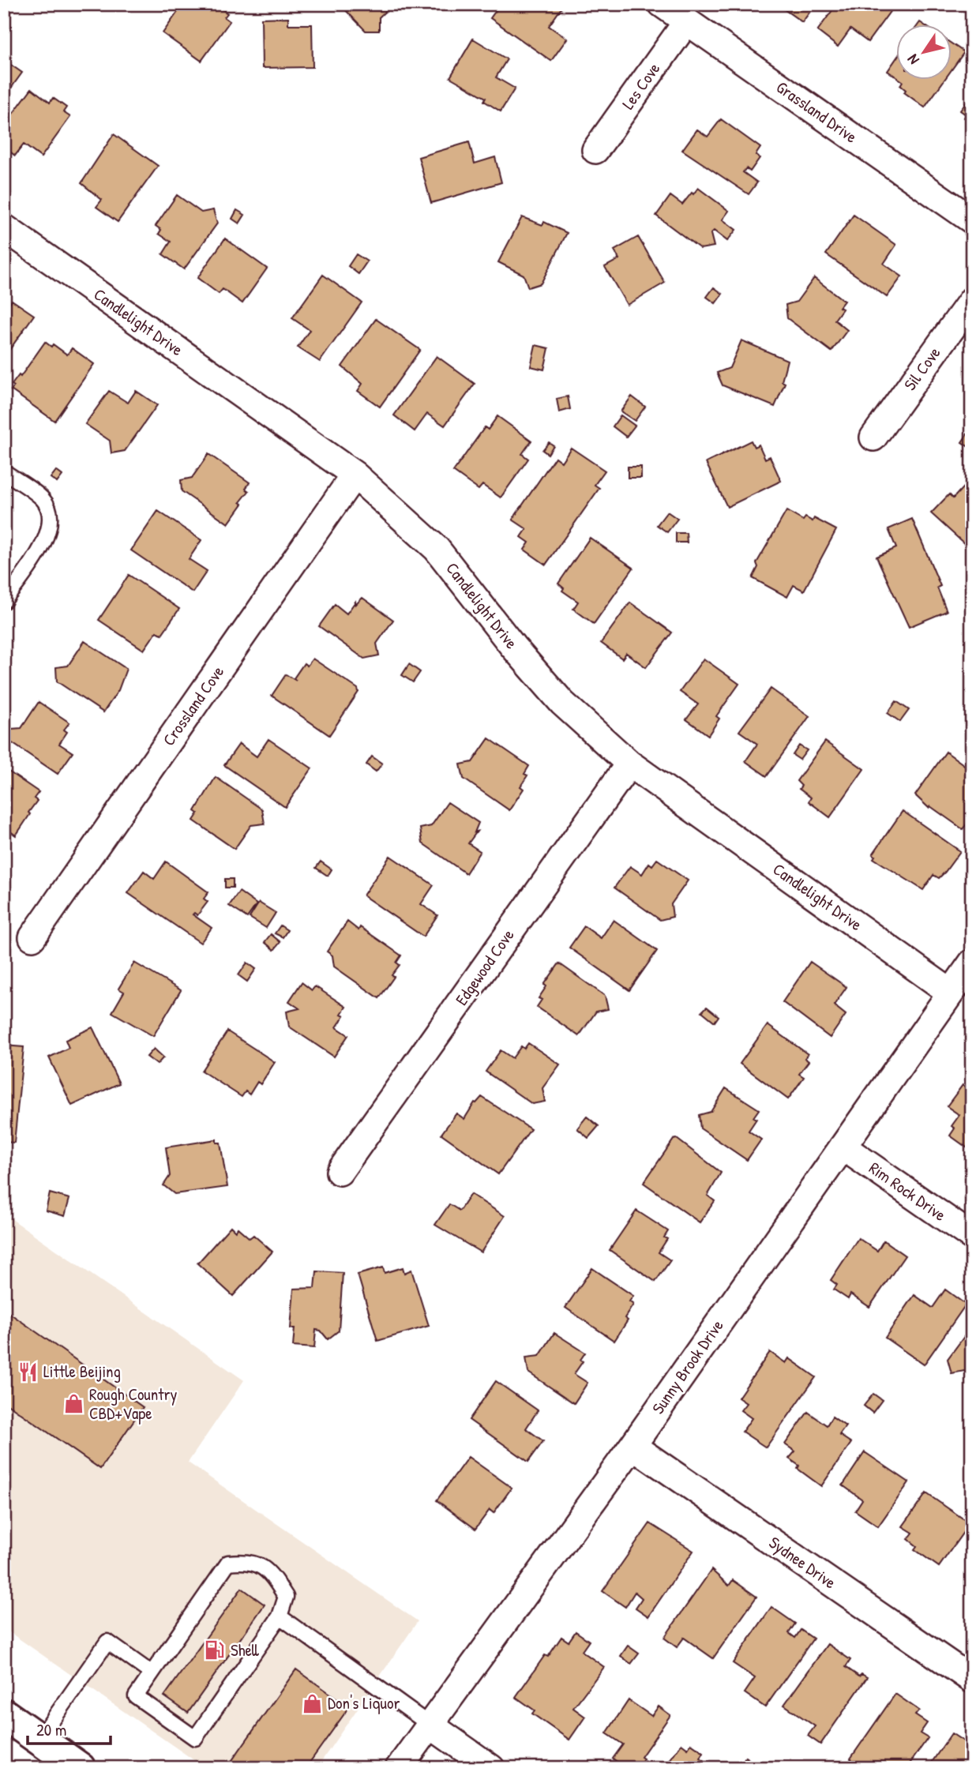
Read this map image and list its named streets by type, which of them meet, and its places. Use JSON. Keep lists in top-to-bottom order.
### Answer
{
  "streets": {
    "street": [
      "Les Cove",
      "Grassland Drive",
      "Candlelight Drive",
      "Sil Cove",
      "Crossland Cove",
      "Edgewood Cove",
      "Rim Rock Drive",
      "Sunny Brook Drive",
      "Sydnee Drive"
    ]
  },
  "crossings": [
    ["Les Cove", "Grassland Drive"],
    ["Candlelight Drive", "Crossland Cove"],
    ["Candlelight Drive", "Edgewood Cove"],
    ["Candlelight Drive", "Sunny Brook Drive"],
    ["Rim Rock Drive", "Sunny Brook Drive"],
    ["Sunny Brook Drive", "Sydnee Drive"]
  ],
  "places": {
    "restaurant": ["Little Beijing"],
    "shop": ["Rough Country CBD+Vape", "Don's Liquor"],
    "fuel station": ["Shell"]
  },
  "scale_bar": "20 m",
  "north": "bottom left"
}
